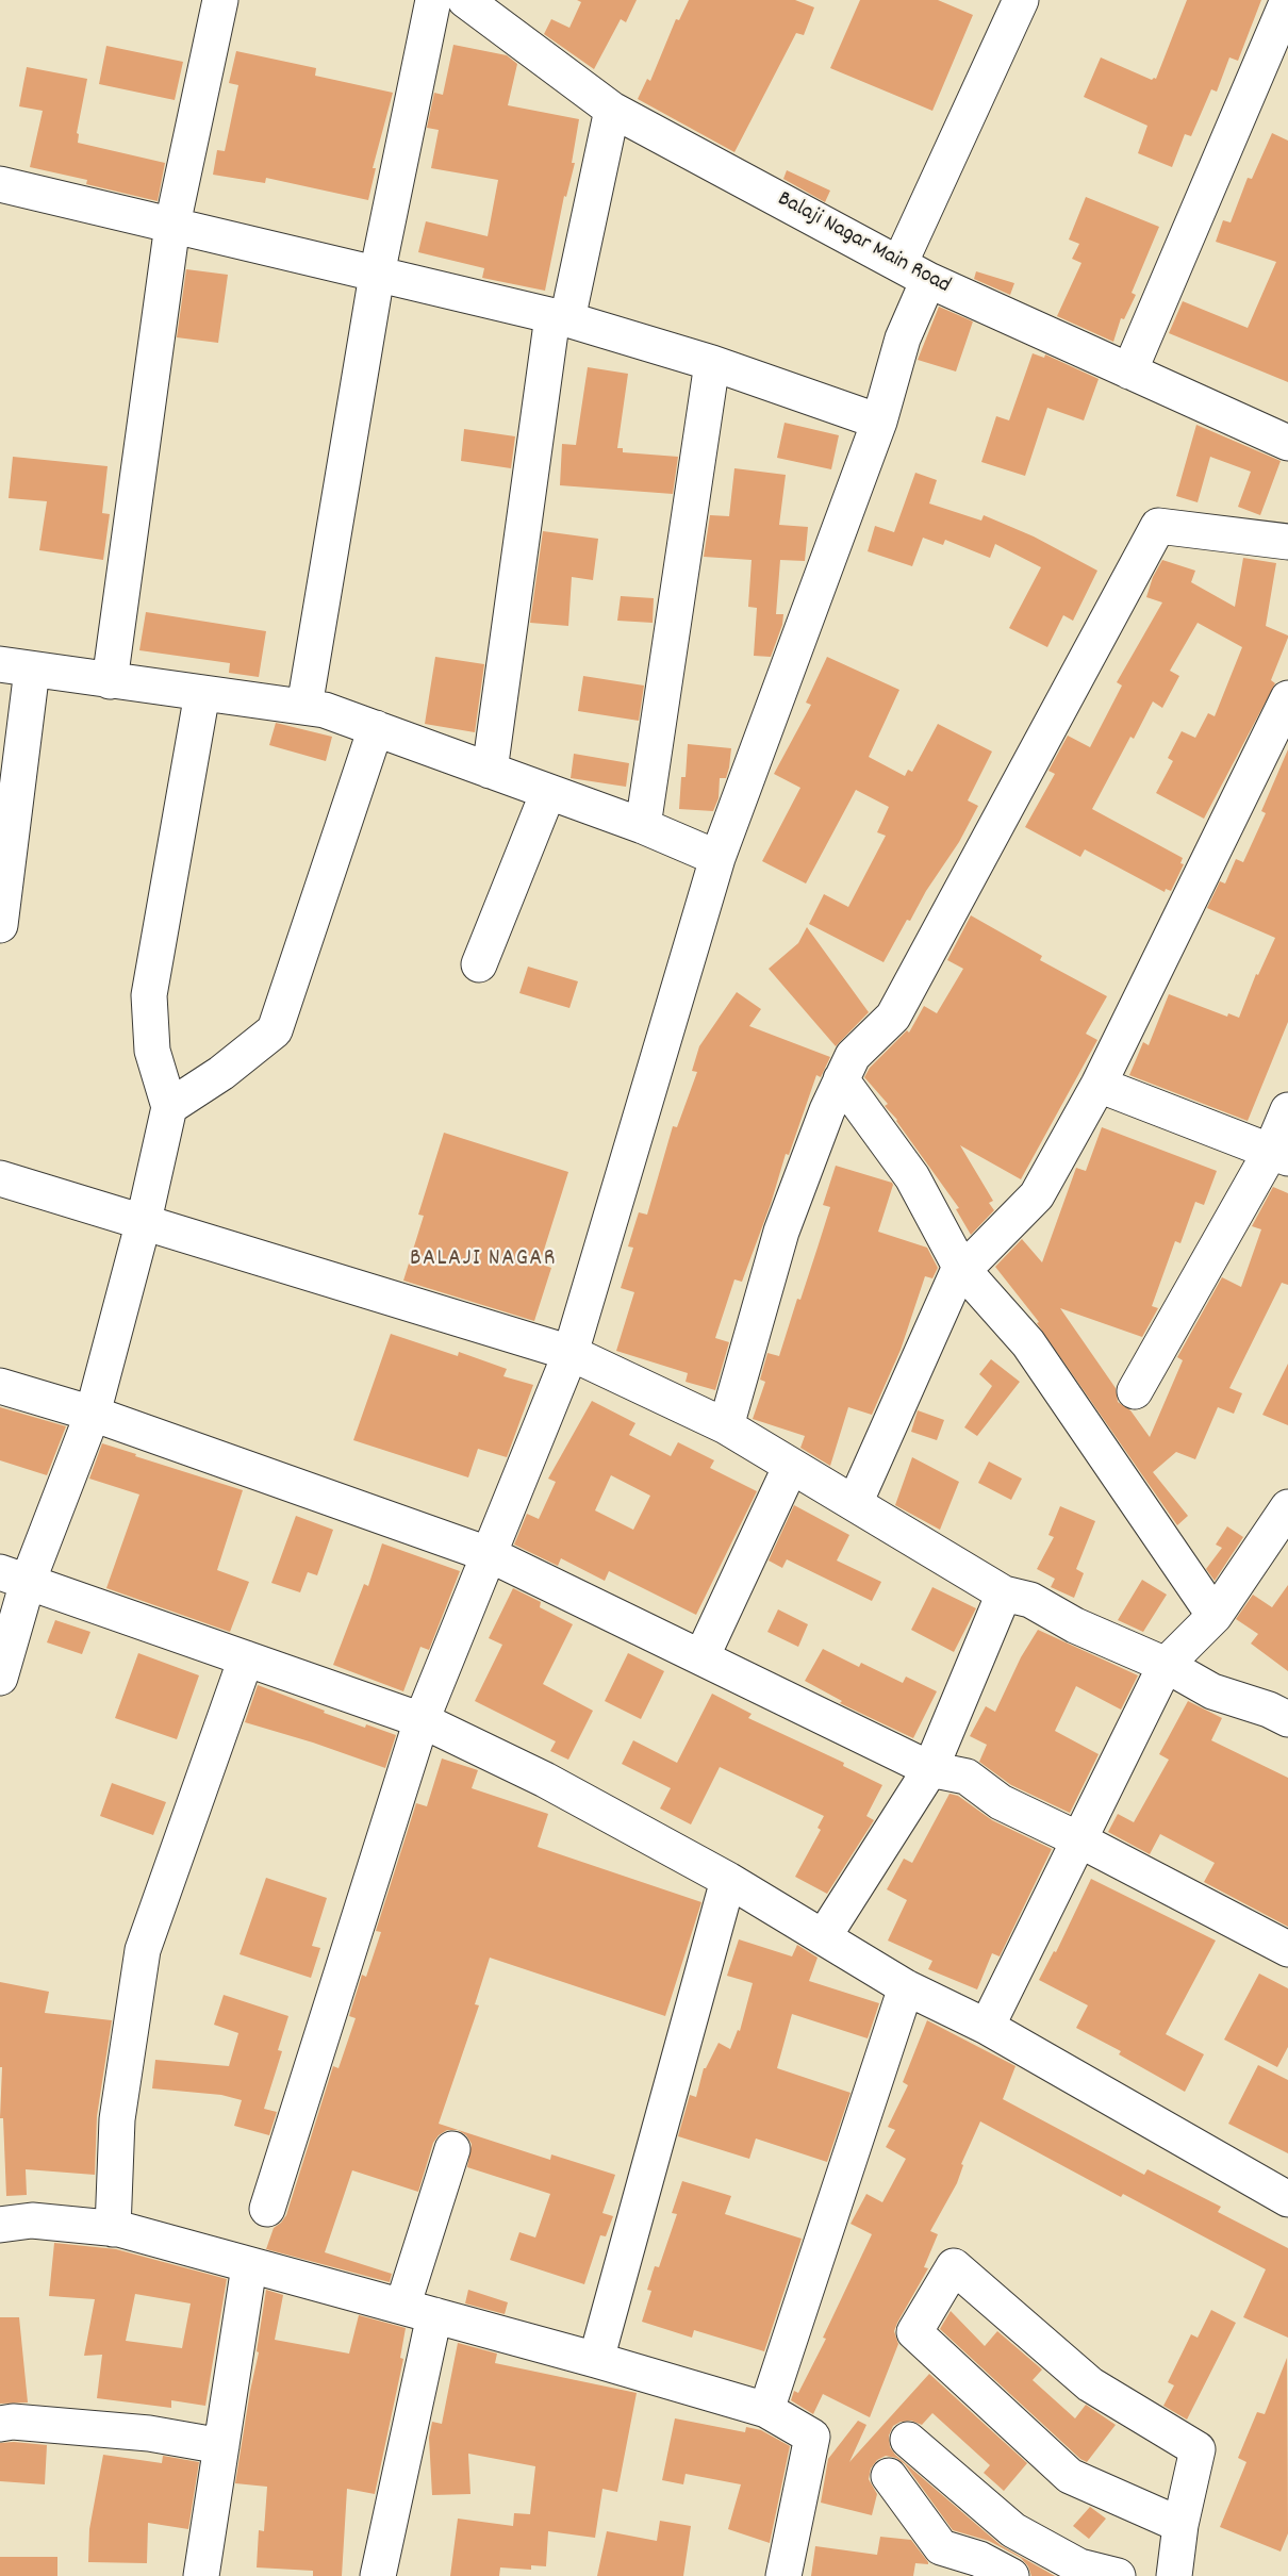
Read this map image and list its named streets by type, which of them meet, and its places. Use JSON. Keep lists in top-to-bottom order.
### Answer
{
  "streets": {
    "street": ["Balaji Nagar Main Road"]
  },
  "districts": ["BALAJI NAGAR"]
}
